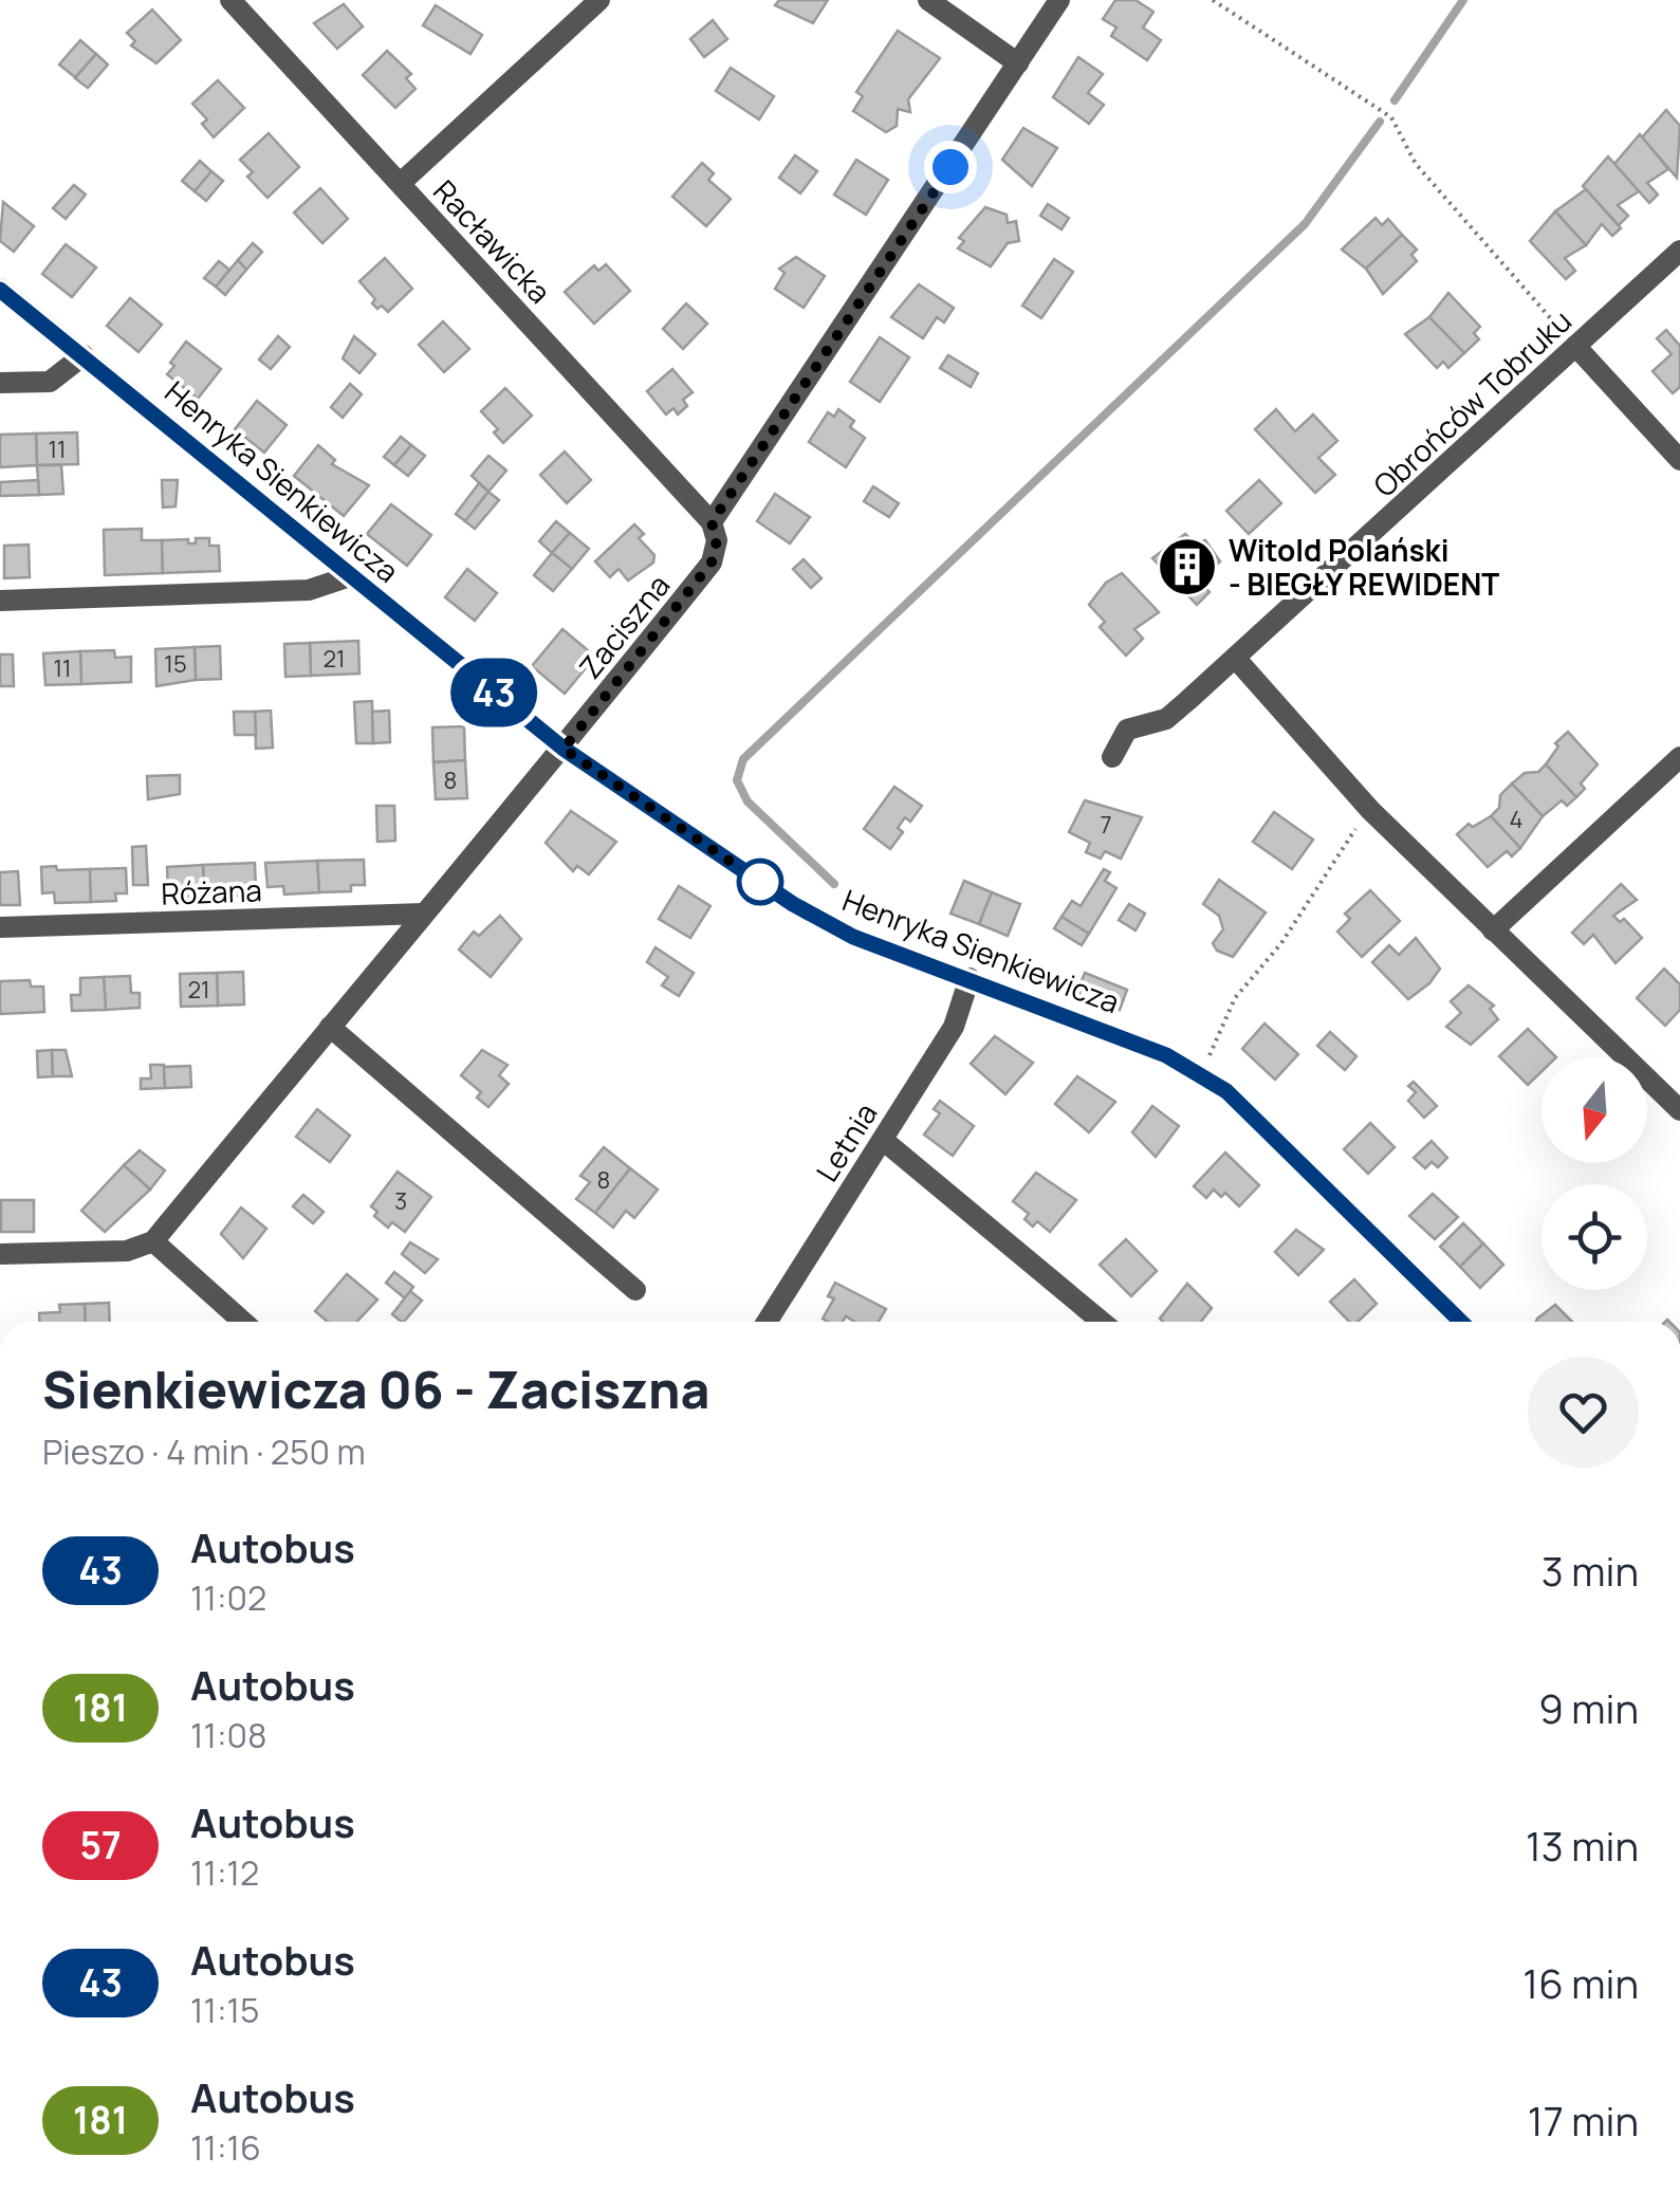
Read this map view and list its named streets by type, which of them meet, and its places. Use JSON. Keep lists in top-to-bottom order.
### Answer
{
  "streets": {
    "street": [
      "Racławicka",
      "Obrońców Tobruku",
      "Henryka Sienkiewicza",
      "Zaciszna",
      "Różana",
      "Letnia"
    ]
  },
  "crossings": [
    ["Racławicka", "Zaciszna"],
    ["Henryka Sienkiewicza", "Zaciszna"],
    ["Henryka Sienkiewicza", "Letnia"],
    ["Zaciszna", "Różana"]
  ],
  "places": {
    "building": ["Witold Polański - BIEGŁY REWIDENT"]
  },
  "lines": ["bus line 43"],
  "house_numbers": [
    "11",
    "21",
    "15",
    "11",
    "8",
    "4",
    "7",
    "21",
    "8",
    "3"
  ],
  "north": "bottom",
  "page": {
    "on_map": "43",
    "heading": ["Sienkiewicza 06 - Zaciszna", "Pieszo · 4 min · 250 m"],
    "list": [
      {
        "mark": "43",
        "name": "Autobus",
        "note": "11:02",
        "value": "3 min"
      },
      {
        "mark": "181",
        "name": "Autobus",
        "note": "11:08",
        "value": "9 min"
      },
      {
        "mark": "57",
        "name": "Autobus",
        "note": "11:12",
        "value": "13 min"
      },
      {
        "mark": "43",
        "name": "Autobus",
        "note": "11:15",
        "value": "16 min"
      },
      {
        "mark": "181",
        "name": "Autobus",
        "note": "11:16",
        "value": "17 min"
      }
    ]
  }
}
